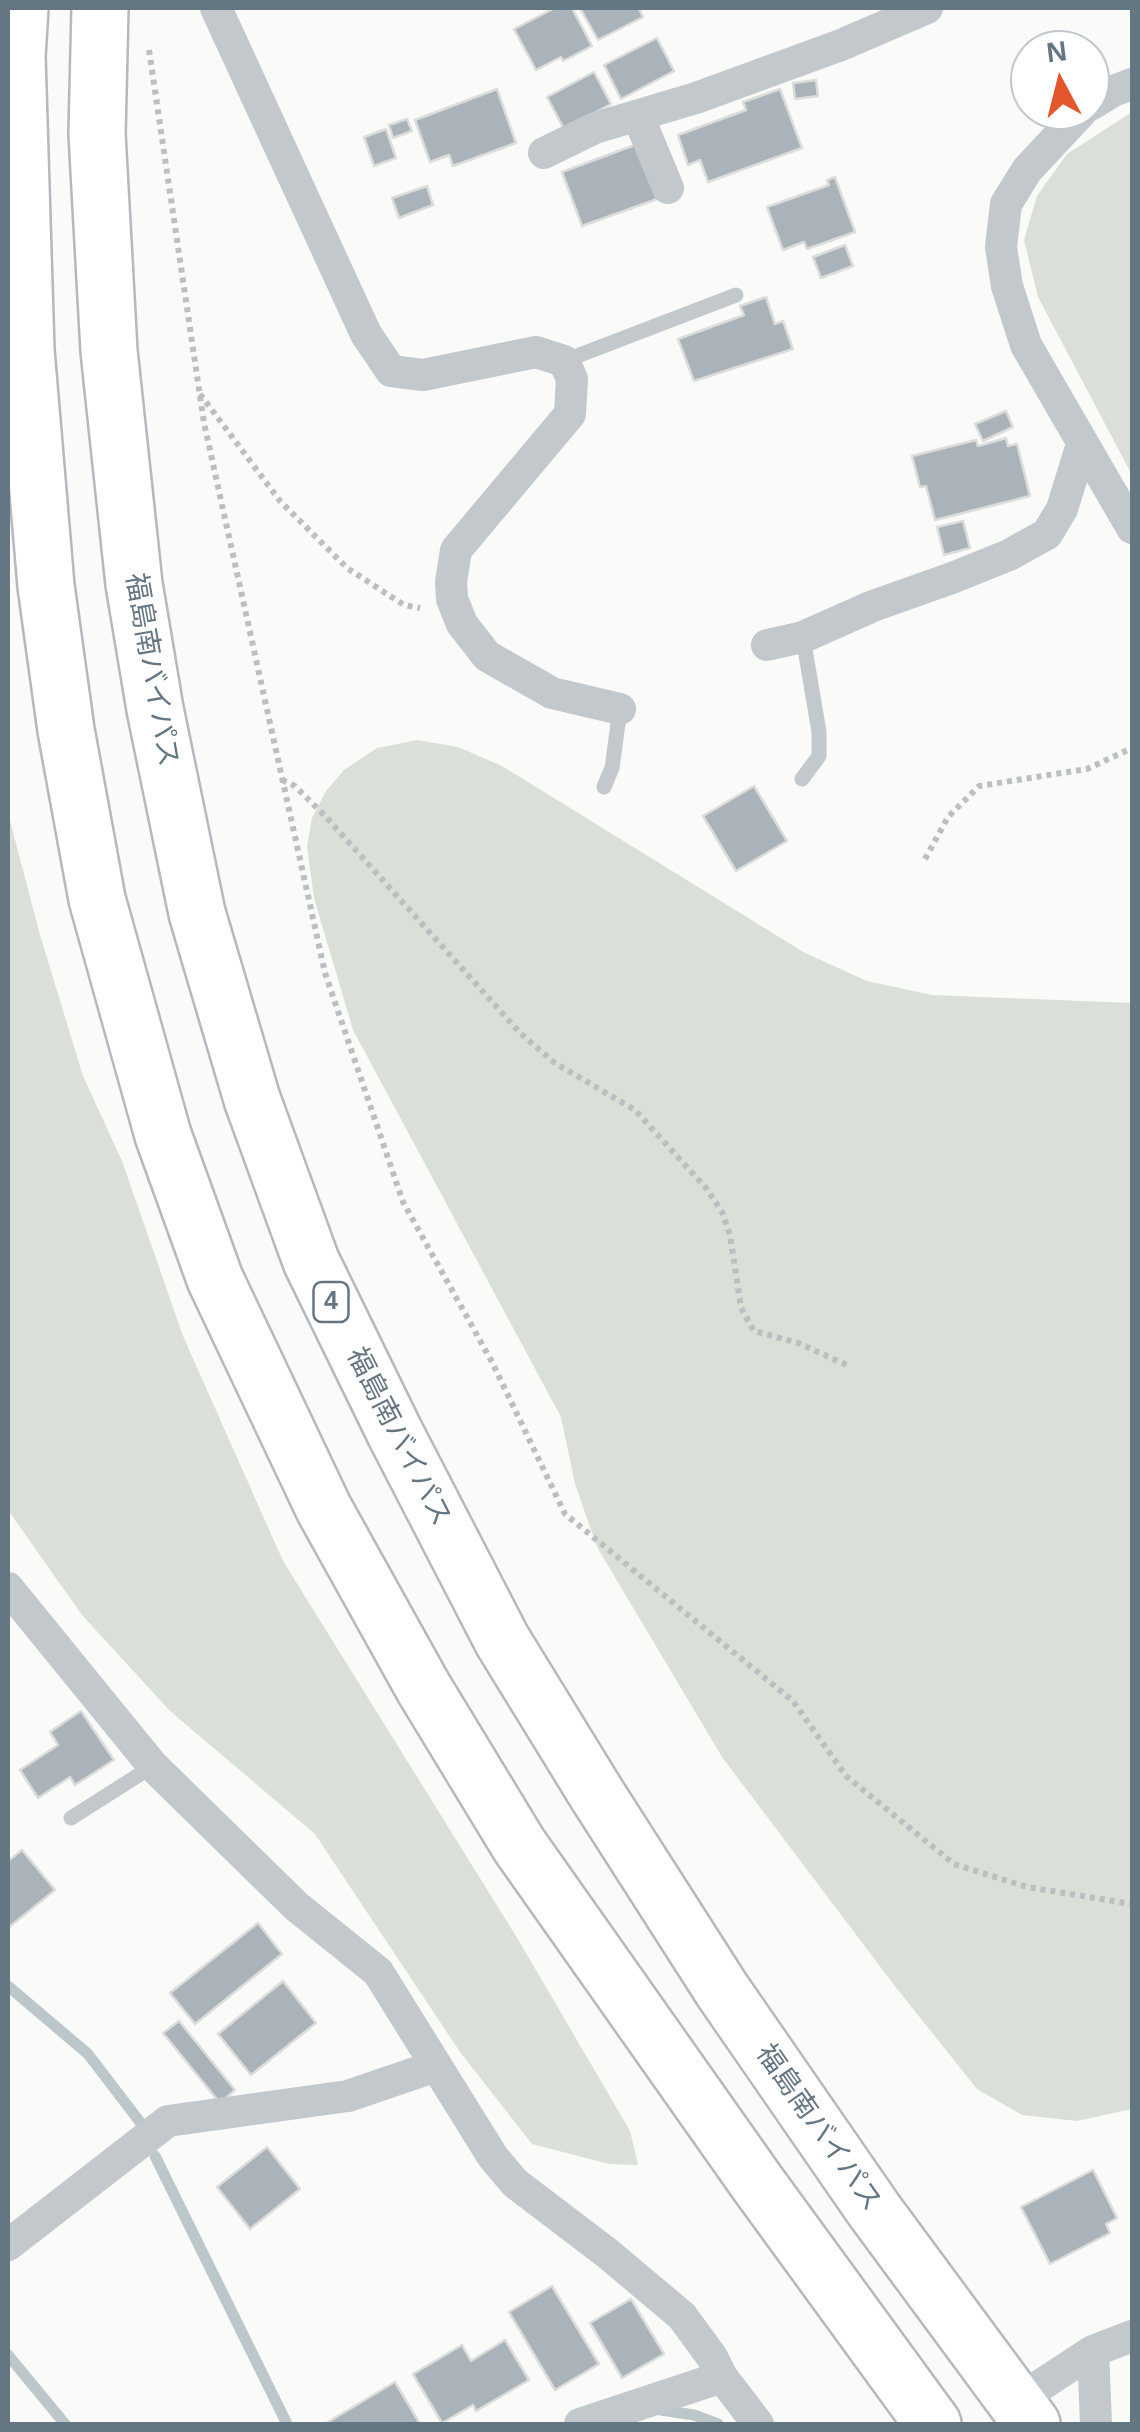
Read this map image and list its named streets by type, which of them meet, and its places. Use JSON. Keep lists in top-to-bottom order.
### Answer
{
  "streets": {
    "highway": ["福島南バイパス", "4"]
  },
  "north": "top"
}
